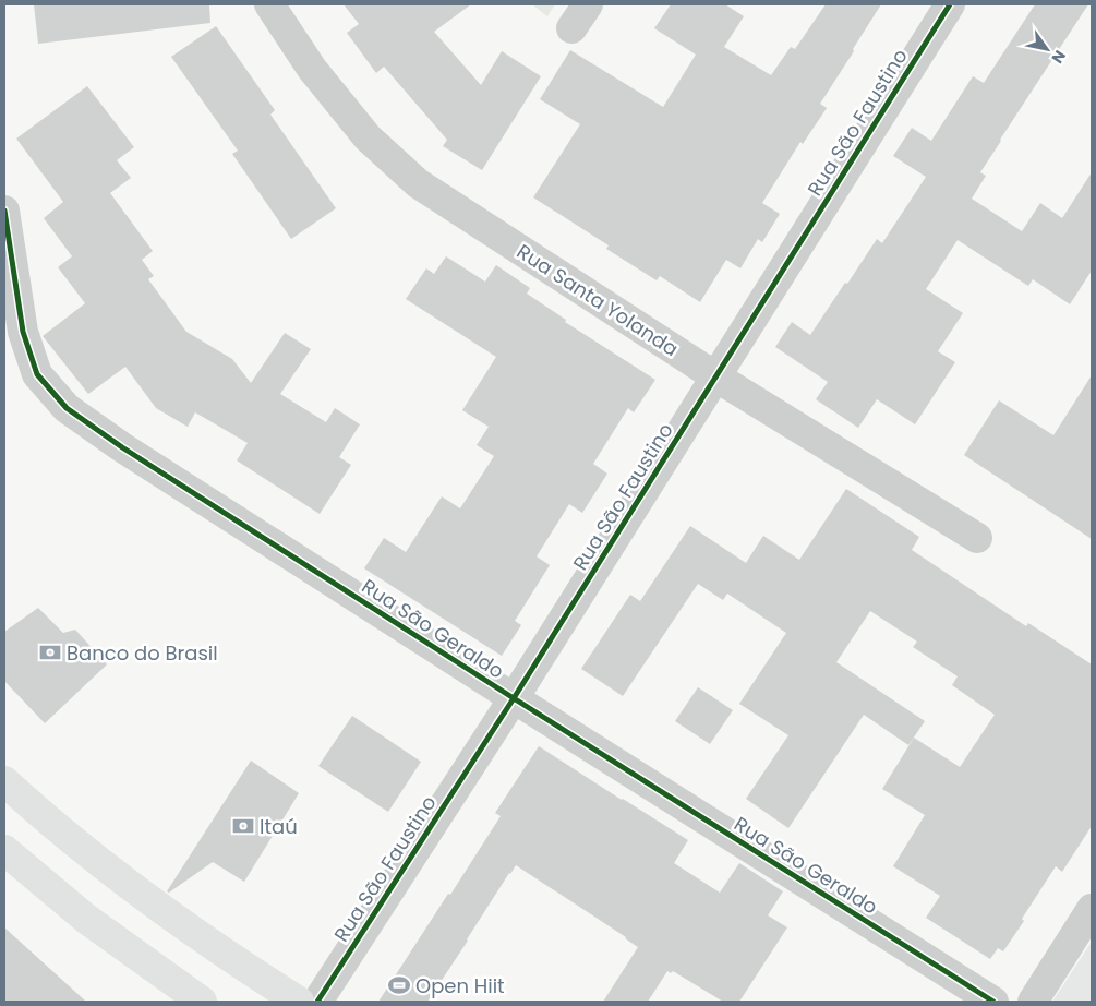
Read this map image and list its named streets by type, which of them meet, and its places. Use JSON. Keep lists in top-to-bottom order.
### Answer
{
  "streets": {
    "street": ["Rua São Faustino", "Rua Santa Yolanda", "Rua São Geraldo"]
  },
  "crossings": [
    ["Rua São Faustino", "Rua Santa Yolanda"],
    ["Rua São Faustino", "Rua São Geraldo"]
  ],
  "places": {
    "bank": ["Banco do Brasil", "Itaú"],
    "sports": ["Open Hiit"]
  },
  "north": "bottom right"
}
